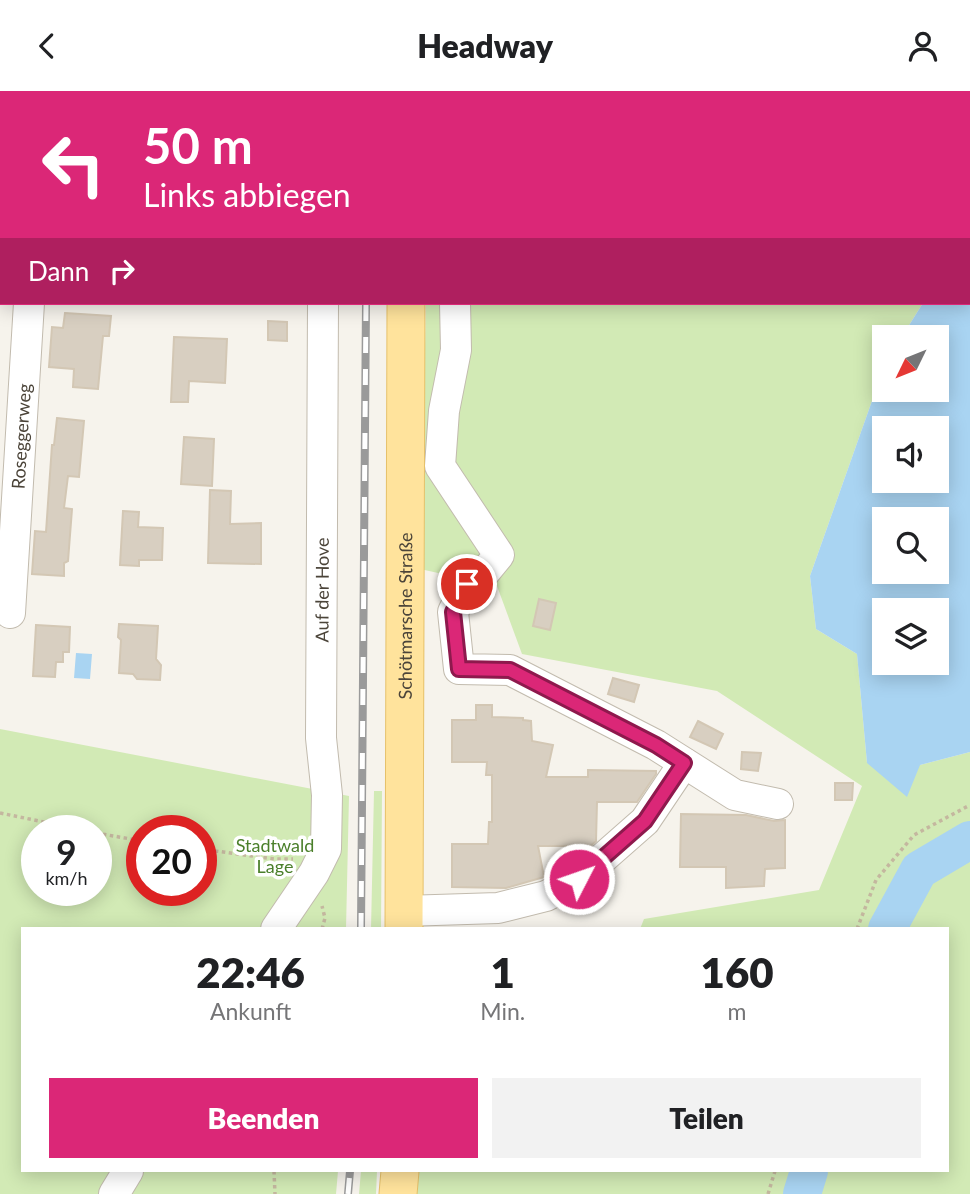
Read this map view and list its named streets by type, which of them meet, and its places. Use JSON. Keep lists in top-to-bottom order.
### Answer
{
  "streets": {
    "main road": ["Schötmarsche Straße"],
    "street": ["Roseggerweg", "Auf der Hove"]
  },
  "parks": ["Stadtwald Lage"],
  "north": "bottom left",
  "page": {
    "header": "Headway",
    "turn": ["50 m", "Links abbiegen"],
    "then": "Dann",
    "speed": "9 km/h",
    "limit": "20",
    "eta": [
      "22:46",
      "Ankunft",
      "1",
      "Min.",
      "160",
      "m"
    ],
    "buttons": ["Beenden", "Teilen"]
  }
}
